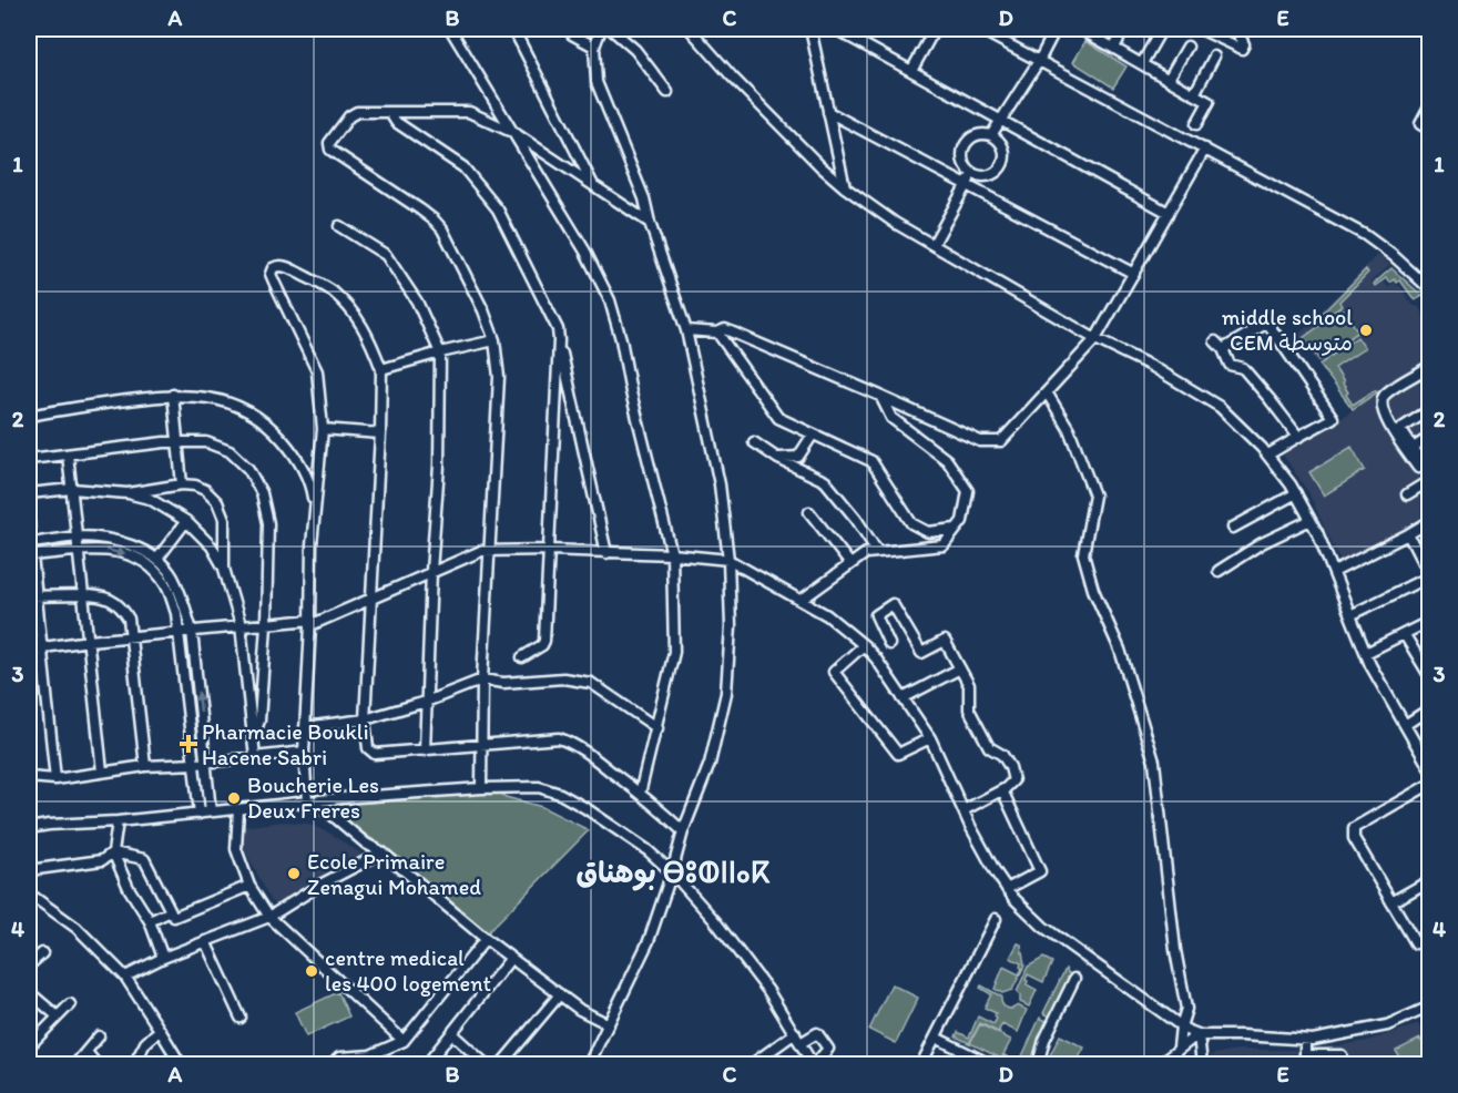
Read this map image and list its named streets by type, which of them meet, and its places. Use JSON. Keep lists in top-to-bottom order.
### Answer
{
  "districts": ["بوهناق ⴱⵓⵀⵏⵏⴰⴽ"],
  "places": {
    "other": [
      "middle school CEM متوسطة",
      "Boucherie Les Deux Freres",
      "Ecole Primaire Zenagui Mohamed",
      "centre medical les 400 logement"
    ],
    "health": ["Pharmacie Boukli Hacene Sabri"]
  },
  "grid": {
    "columns": [
      "A",
      "B",
      "C",
      "D",
      "E"
    ],
    "rows": [
      "1",
      "2",
      "3",
      "4"
    ]
  }
}
